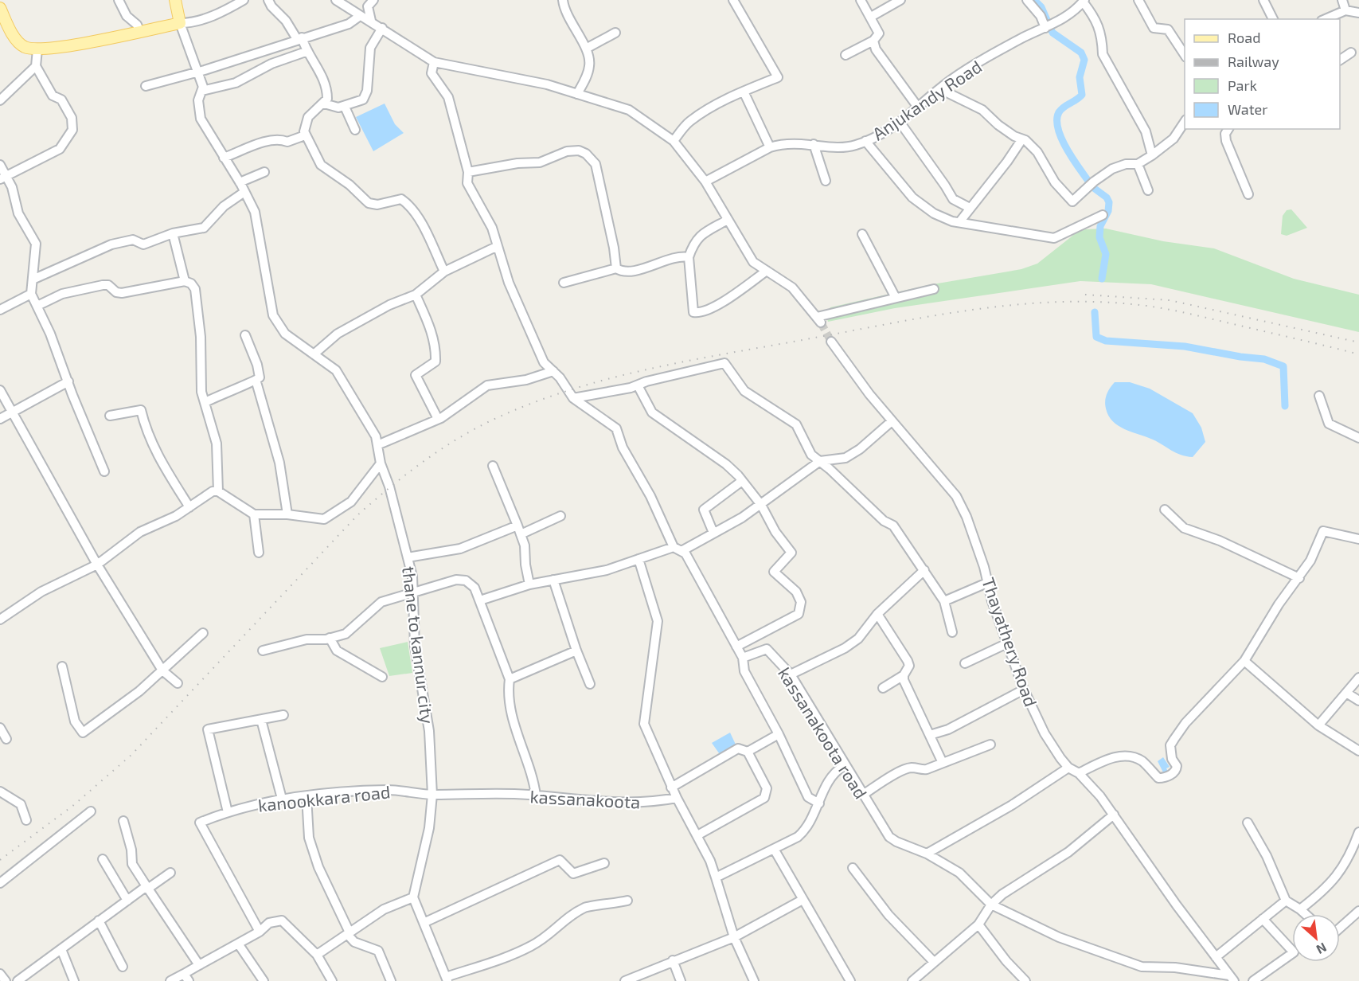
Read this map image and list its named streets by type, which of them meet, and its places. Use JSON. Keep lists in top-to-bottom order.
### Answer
{
  "streets": {
    "street": [
      "Anjukandy Road",
      "Thayathery Road",
      "thane to kannur city",
      "kassanakoota road",
      "kanookkara road",
      "kassanakoota"
    ]
  },
  "crossings": [
    ["Thayathery Road", "kassanakoota road"],
    ["thane to kannur city", "kanookkara road"],
    ["thane to kannur city", "kassanakoota"],
    ["kanookkara road", "kassanakoota"]
  ],
  "legend": [
    "Road",
    "Railway",
    "Park",
    "Water"
  ],
  "north": "bottom right"
}
